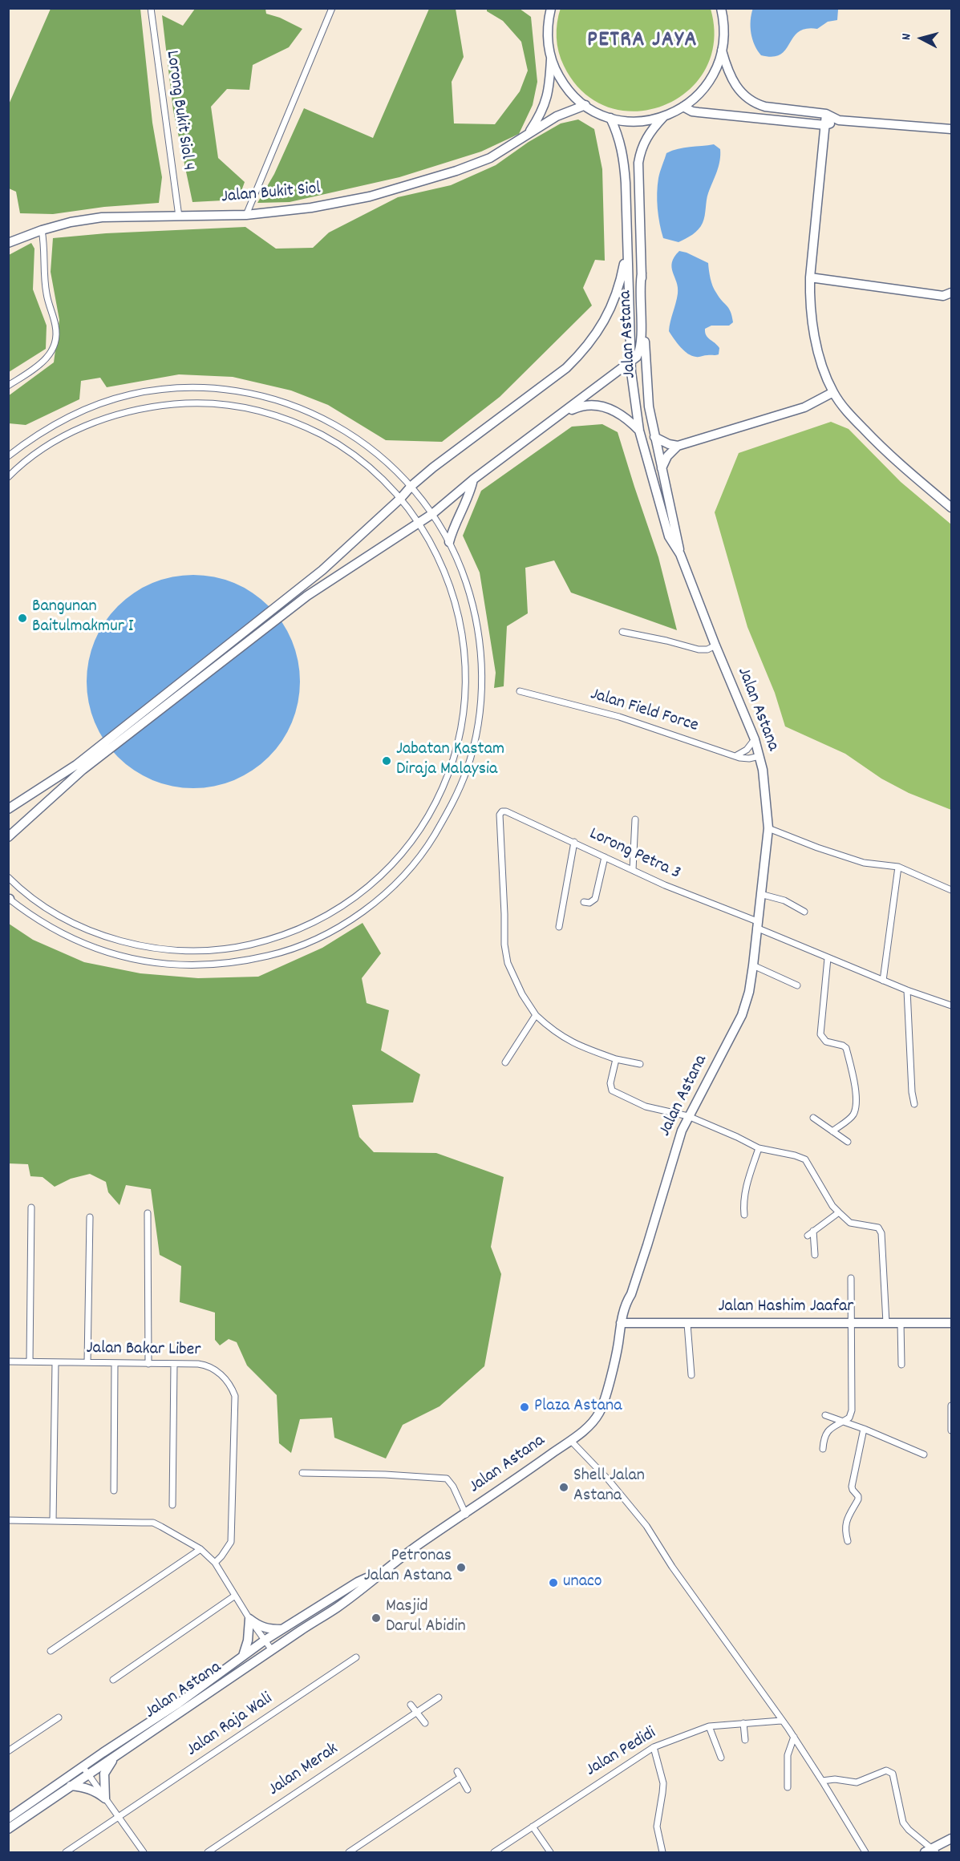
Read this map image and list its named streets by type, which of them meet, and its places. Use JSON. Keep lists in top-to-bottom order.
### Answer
{
  "streets": {
    "street": [
      "Lorong Bukit Siol 4",
      "Jalan Bukit Siol",
      "Jalan Astana",
      "Jalan Field Force",
      "Lorong Petra 3",
      "Jalan Hashim Jaafar",
      "Jalan Bakar Liber",
      "Jalan Raja Wali",
      "Jalan Pedidi",
      "Jalan Merak"
    ]
  },
  "crossings": [
    ["Lorong Bukit Siol 4", "Jalan Bukit Siol"],
    ["Jalan Astana", "Jalan Field Force"],
    ["Jalan Astana", "Lorong Petra 3"],
    ["Jalan Astana", "Jalan Hashim Jaafar"]
  ],
  "districts": ["PETRA JAYA"],
  "places": [
    "Bangunan Baitulmakmur I",
    "Jabatan Kastam Diraja Malaysia",
    "Plaza Astana",
    "Shell Jalan Astana",
    "Petronas Jalan Astana",
    "unaco",
    "Masjid Darul Abidin"
  ],
  "north": "left"
}
